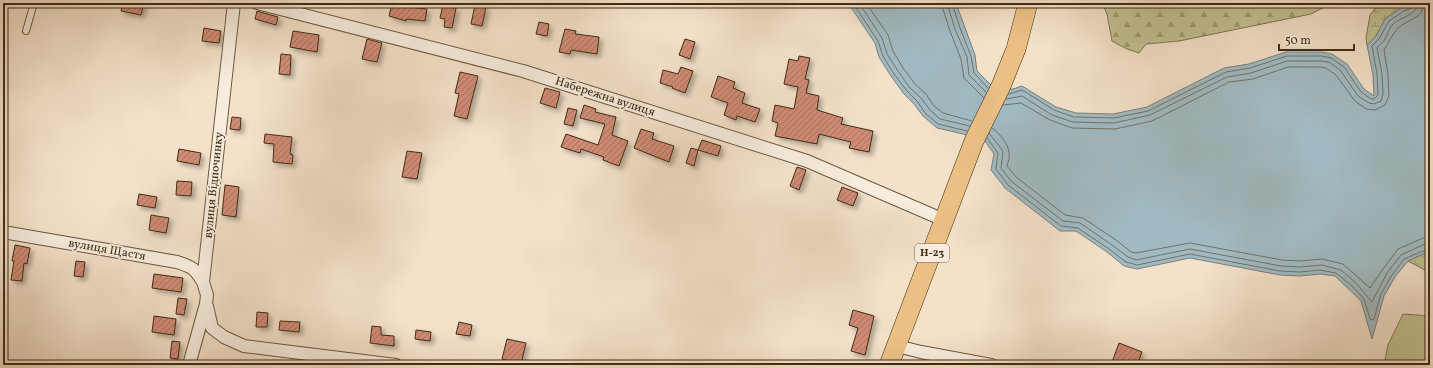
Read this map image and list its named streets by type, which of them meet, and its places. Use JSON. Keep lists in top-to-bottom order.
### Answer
{
  "streets": {
    "main road": ["Н-23"],
    "street": ["Набережна вулиця", "вулиця Відпочинку", "вулиця Щастя"]
  },
  "crossings": [
    ["Набережна вулиця", "Н-23"],
    ["вулиця Відпочинку", "вулиця Щастя"]
  ],
  "scale_bar": "50 m"
}
